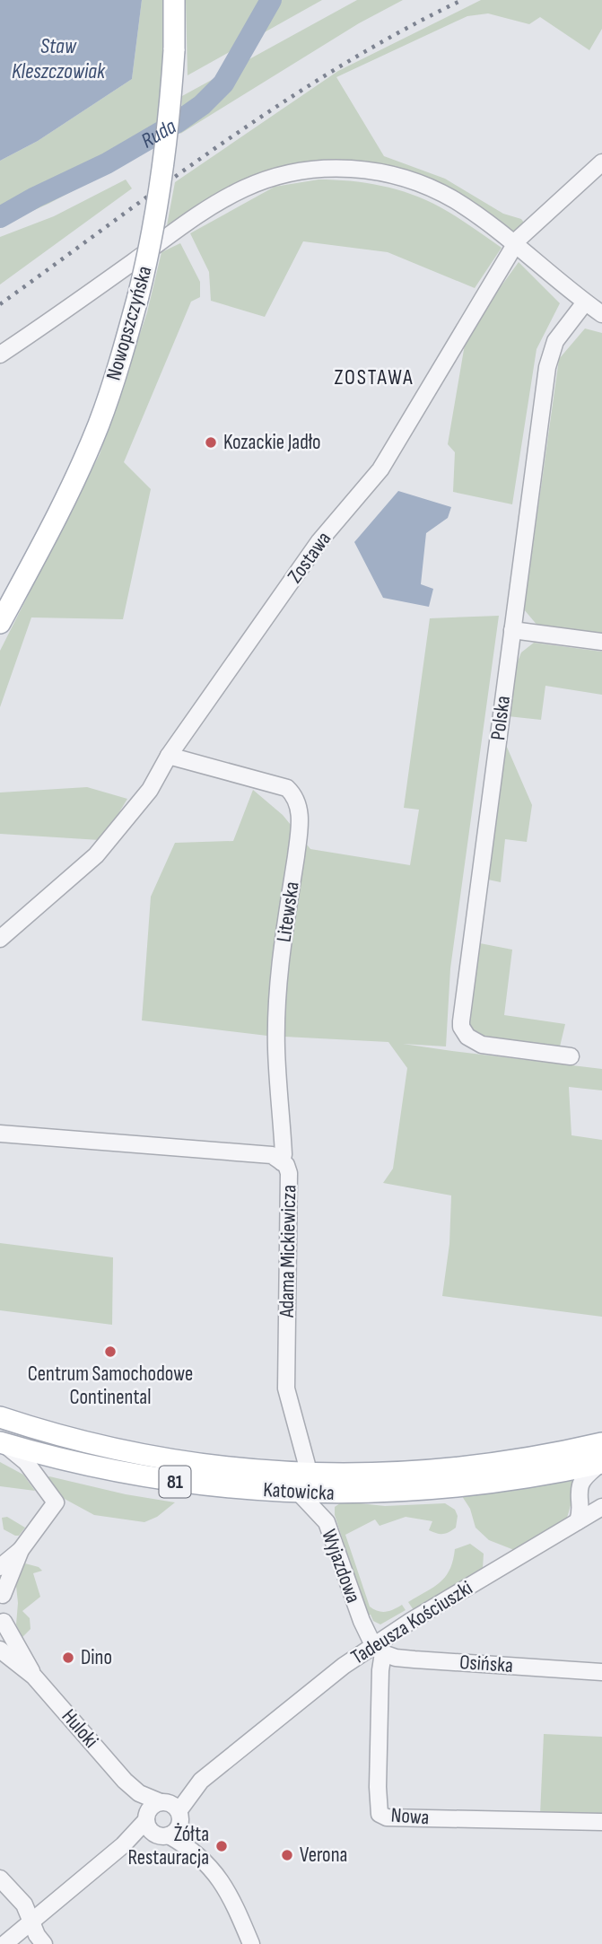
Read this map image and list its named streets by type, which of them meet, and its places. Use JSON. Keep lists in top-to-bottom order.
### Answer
{
  "streets": {
    "main road": ["Nowopszczyńska", "81", "Katowicka"],
    "street": [
      "Zostawa",
      "Polska",
      "Litewska",
      "Adama Mickiewicza",
      "Wyjazdowa",
      "Tadeusza Kościuszki",
      "Osińska",
      "Huloki",
      "Nowa"
    ]
  },
  "crossings": [
    ["Zostawa", "Litewska"],
    ["Litewska", "Adama Mickiewicza"],
    ["Adama Mickiewicza", "Katowicka"],
    ["Katowicka", "Wyjazdowa"],
    ["Wyjazdowa", "Tadeusza Kościuszki"],
    ["Wyjazdowa", "Osińska"],
    ["Wyjazdowa", "Nowa"],
    ["Tadeusza Kościuszki", "Osińska"],
    ["Tadeusza Kościuszki", "Huloki"],
    ["Tadeusza Kościuszki", "Nowa"],
    ["Osińska", "Nowa"]
  ],
  "districts": ["ZOSTAWA"],
  "water": ["Staw Kleszczowiak", "Ruda"],
  "places": [
    "Kozackie Jadło",
    "Centrum Samochodowe Continental",
    "Dino",
    "Żółta Restauracja",
    "Verona"
  ]
}
